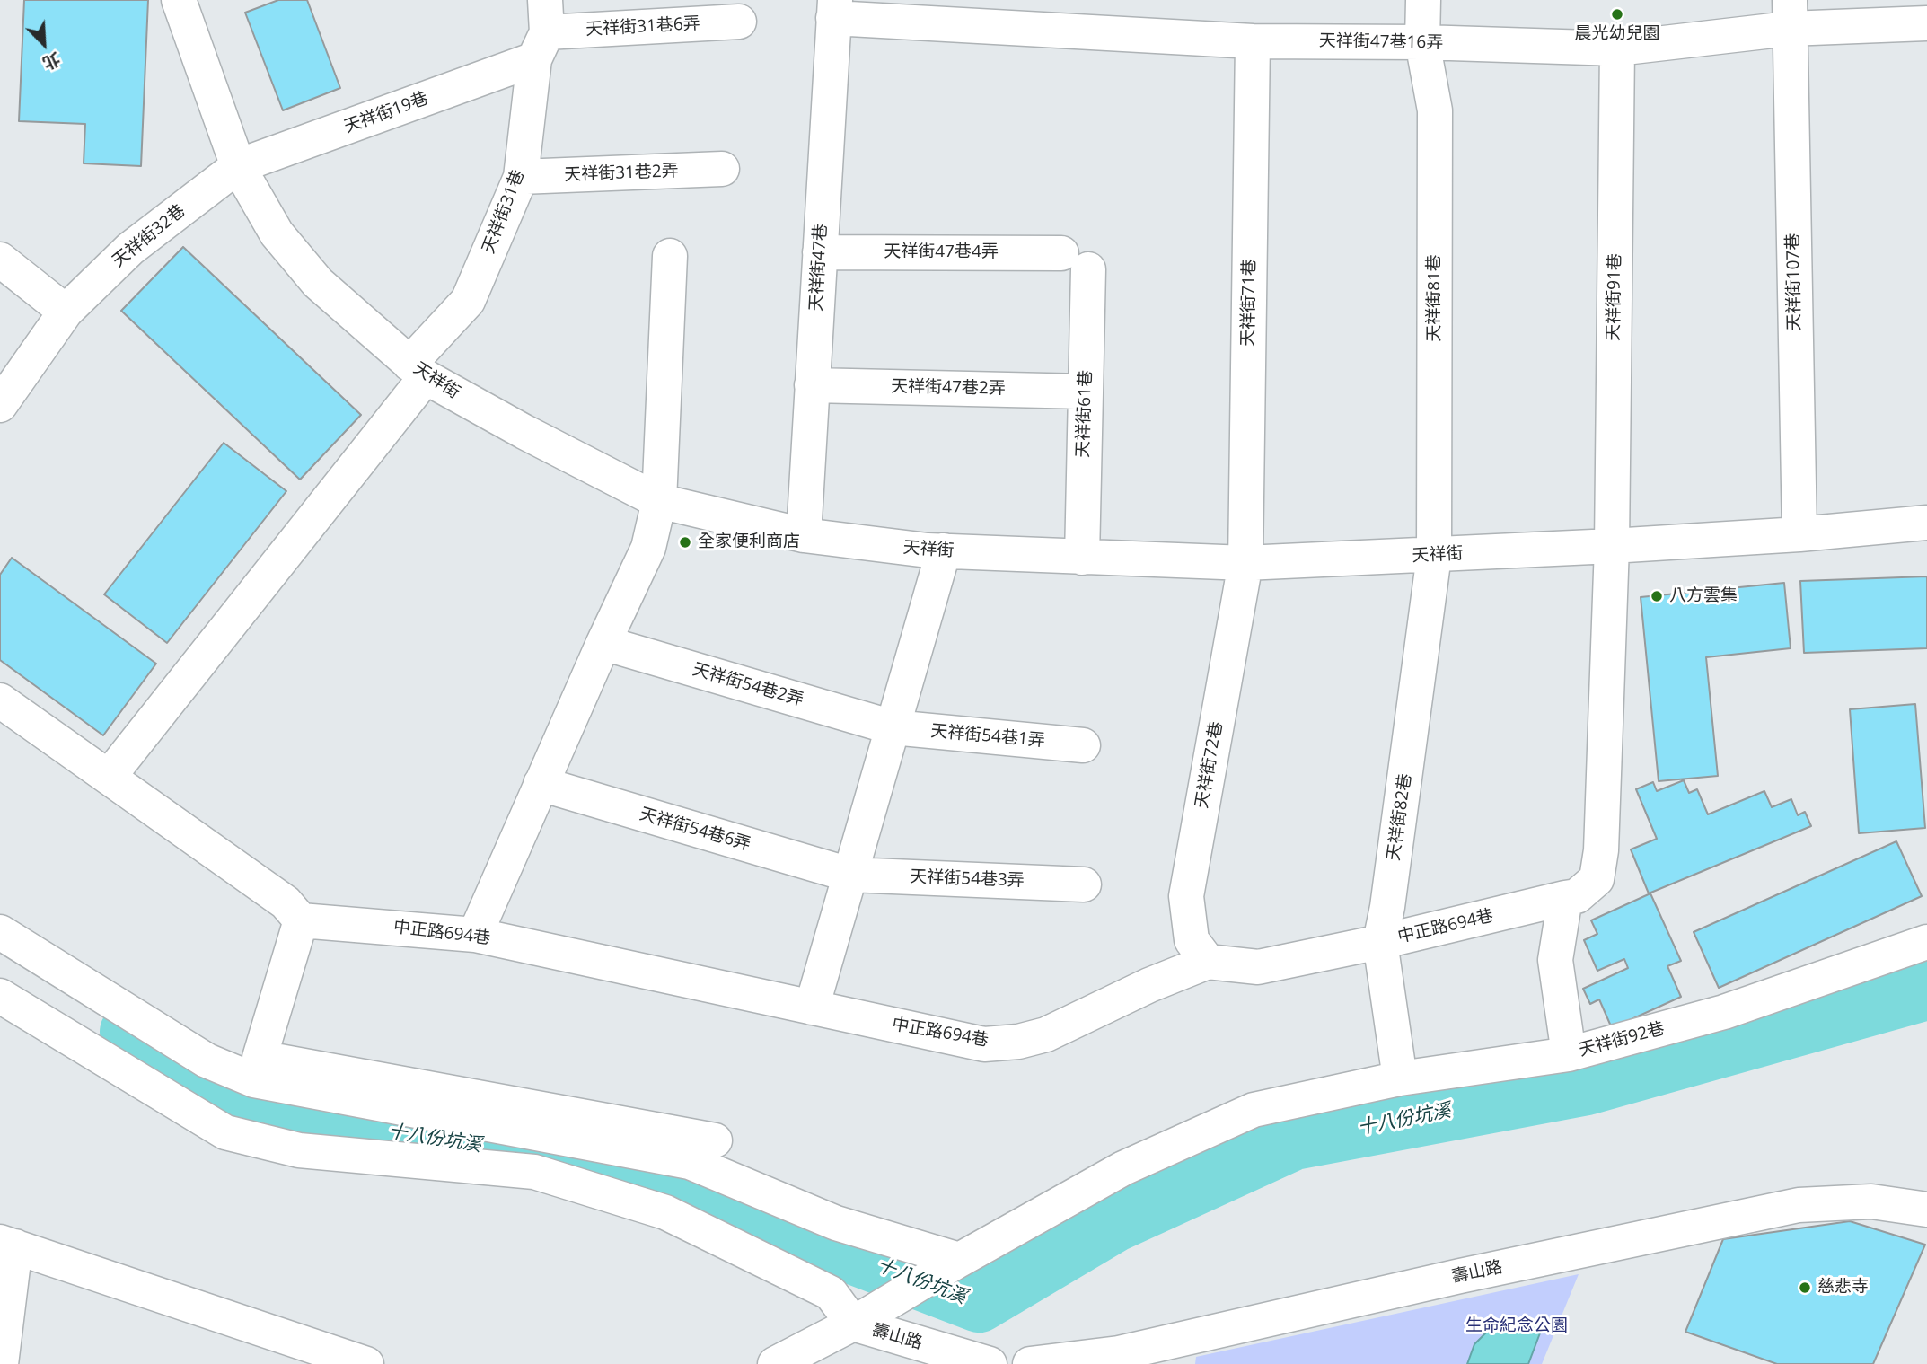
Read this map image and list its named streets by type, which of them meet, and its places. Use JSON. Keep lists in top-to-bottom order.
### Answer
{
  "streets": {
    "street": [
      "天祥街31巷6弄",
      "天祥街47巷16弄",
      "天祥街19巷",
      "天祥街31巷2弄",
      "天祥街31巷",
      "天祥街32巷",
      "天祥街47巷4弄",
      "天祥街47巷",
      "天祥街107巷",
      "天祥街91巷",
      "天祥街81巷",
      "天祥街71巷",
      "天祥街",
      "天祥街47巷2弄",
      "天祥街61巷",
      "天祥街54巷2弄",
      "天祥街54巷1弄",
      "天祥街72巷",
      "天祥街82巷",
      "天祥街54巷6弄",
      "天祥街54巷3弄",
      "中正路694巷",
      "天祥街92巷",
      "壽山路"
    ]
  },
  "crossings": [
    ["天祥街31巷6弄", "天祥街19巷"],
    ["天祥街31巷6弄", "天祥街31巷"],
    ["天祥街47巷16弄", "天祥街47巷"],
    ["天祥街47巷16弄", "天祥街107巷"],
    ["天祥街47巷16弄", "天祥街91巷"],
    ["天祥街47巷16弄", "天祥街81巷"],
    ["天祥街47巷16弄", "天祥街71巷"],
    ["天祥街19巷", "天祥街31巷"],
    ["天祥街19巷", "天祥街32巷"],
    ["天祥街19巷", "天祥街"],
    ["天祥街31巷2弄", "天祥街31巷"],
    ["天祥街31巷", "天祥街"],
    ["天祥街32巷", "天祥街"],
    ["天祥街47巷4弄", "天祥街47巷"],
    ["天祥街47巷4弄", "天祥街61巷"],
    ["天祥街47巷", "天祥街"],
    ["天祥街47巷", "天祥街47巷2弄"],
    ["天祥街107巷", "天祥街"],
    ["天祥街91巷", "天祥街"],
    ["天祥街81巷", "天祥街"],
    ["天祥街81巷", "天祥街82巷"],
    ["天祥街71巷", "天祥街"],
    ["天祥街71巷", "天祥街72巷"],
    ["天祥街", "天祥街61巷"],
    ["天祥街", "天祥街72巷"],
    ["天祥街", "天祥街82巷"],
    ["天祥街47巷2弄", "天祥街61巷"],
    ["天祥街54巷2弄", "天祥街54巷1弄"],
    ["天祥街72巷", "中正路694巷"],
    ["天祥街82巷", "中正路694巷"],
    ["天祥街54巷6弄", "天祥街54巷3弄"],
    ["中正路694巷", "天祥街92巷"]
  ],
  "water": ["十八份坑溪"],
  "parks": ["生命紀念公園"],
  "places": [
    "晨光幼兒園",
    "全家便利商店",
    "八方雲集",
    "慈悲寺"
  ],
  "north": "bottom right"
}
